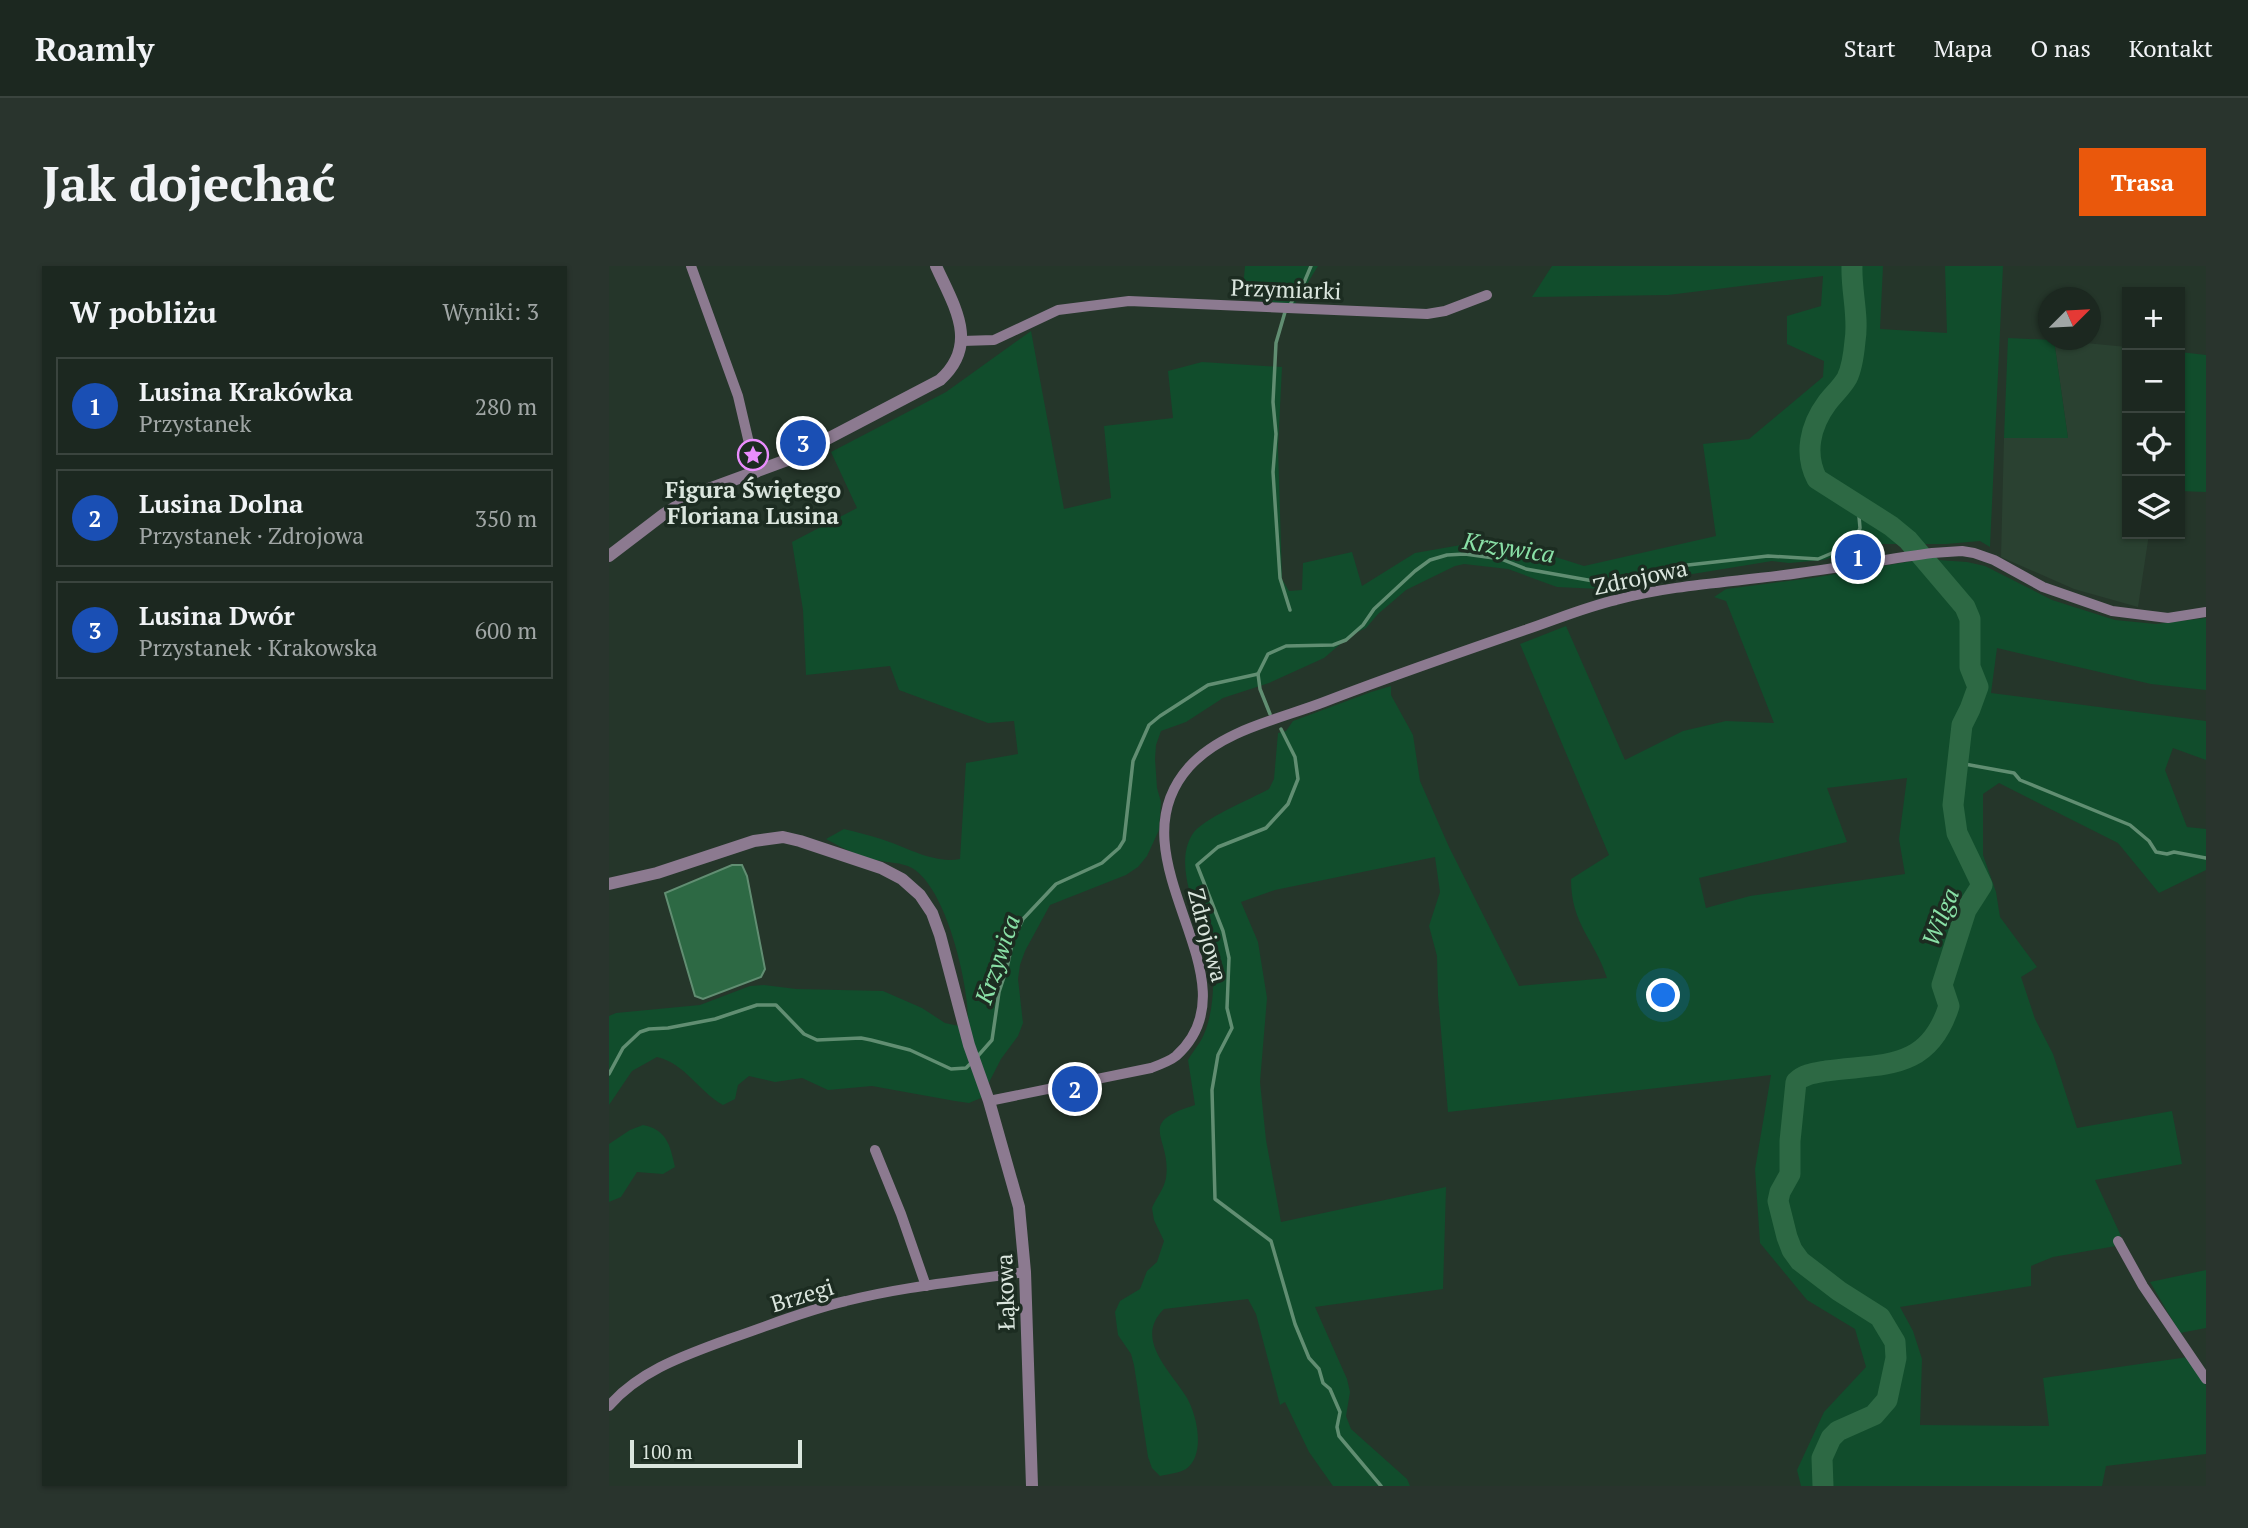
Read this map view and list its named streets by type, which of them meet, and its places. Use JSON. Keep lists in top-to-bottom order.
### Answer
{
  "streets": {
    "street": [
      "Przymiarki",
      "Zdrojowa",
      "Łąkowa",
      "Brzegi"
    ]
  },
  "crossings": [
    ["Zdrojowa", "Łąkowa"],
    ["Łąkowa", "Brzegi"]
  ],
  "water": ["Krzywica", "Wilga"],
  "places": {
    "place": ["Figura Świętego Floriana Lusina"]
  },
  "scale_bar": "100 m",
  "north": "top right",
  "page": {
    "header": "Roamly",
    "nav": [
      "Start",
      "Mapa",
      "O nas",
      "Kontakt"
    ],
    "buttons": "Trasa",
    "title": "Jak dojechać",
    "heading": ["W pobliżu", "Wyniki: 3"],
    "map_buttons": ["+", "−"],
    "list": [
      {
        "mark": "1",
        "name": "Lusina Krakówka",
        "note": "Przystanek",
        "value": "280 m"
      },
      {
        "mark": "2",
        "name": "Lusina Dolna",
        "note": "Przystanek · Zdrojowa",
        "value": "350 m"
      },
      {
        "mark": "3",
        "name": "Lusina Dwór",
        "note": "Przystanek · Krakowska",
        "value": "600 m"
      }
    ],
    "pins": ["3", "1", "2"],
    "scale": "100 m"
  }
}
